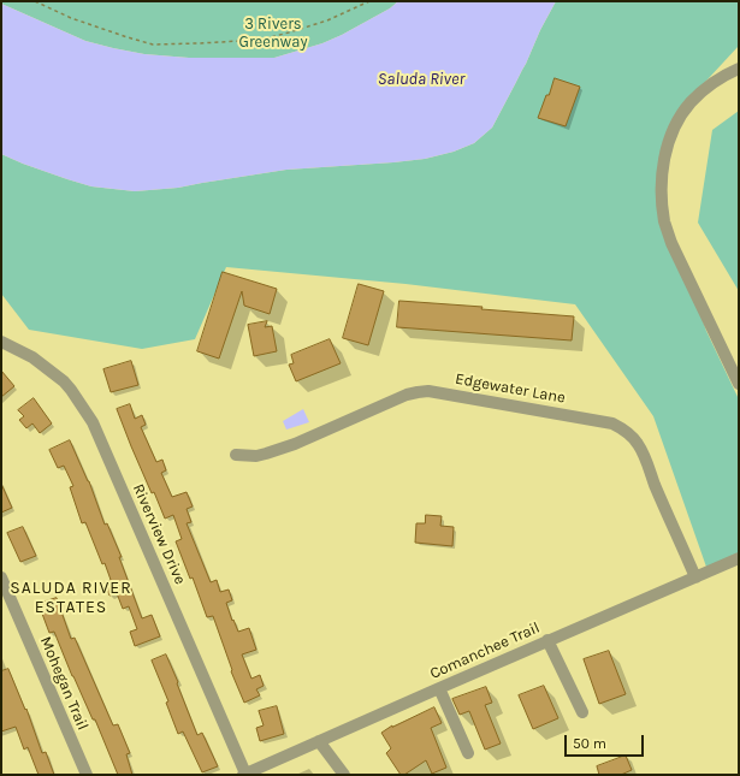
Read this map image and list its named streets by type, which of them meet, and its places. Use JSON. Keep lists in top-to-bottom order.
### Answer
{
  "streets": {
    "street": [
      "Edgewater Lane",
      "Riverview Drive",
      "Comanchee Trail",
      "Mohegan Trail"
    ]
  },
  "crossings": [
    ["Edgewater Lane", "Comanchee Trail"],
    ["Riverview Drive", "Comanchee Trail"]
  ],
  "districts": ["SALUDA RIVER ESTATES"],
  "water": ["Saluda River"],
  "parks": ["3 Rivers Greenway"],
  "scale_bar": "50 m"
}
